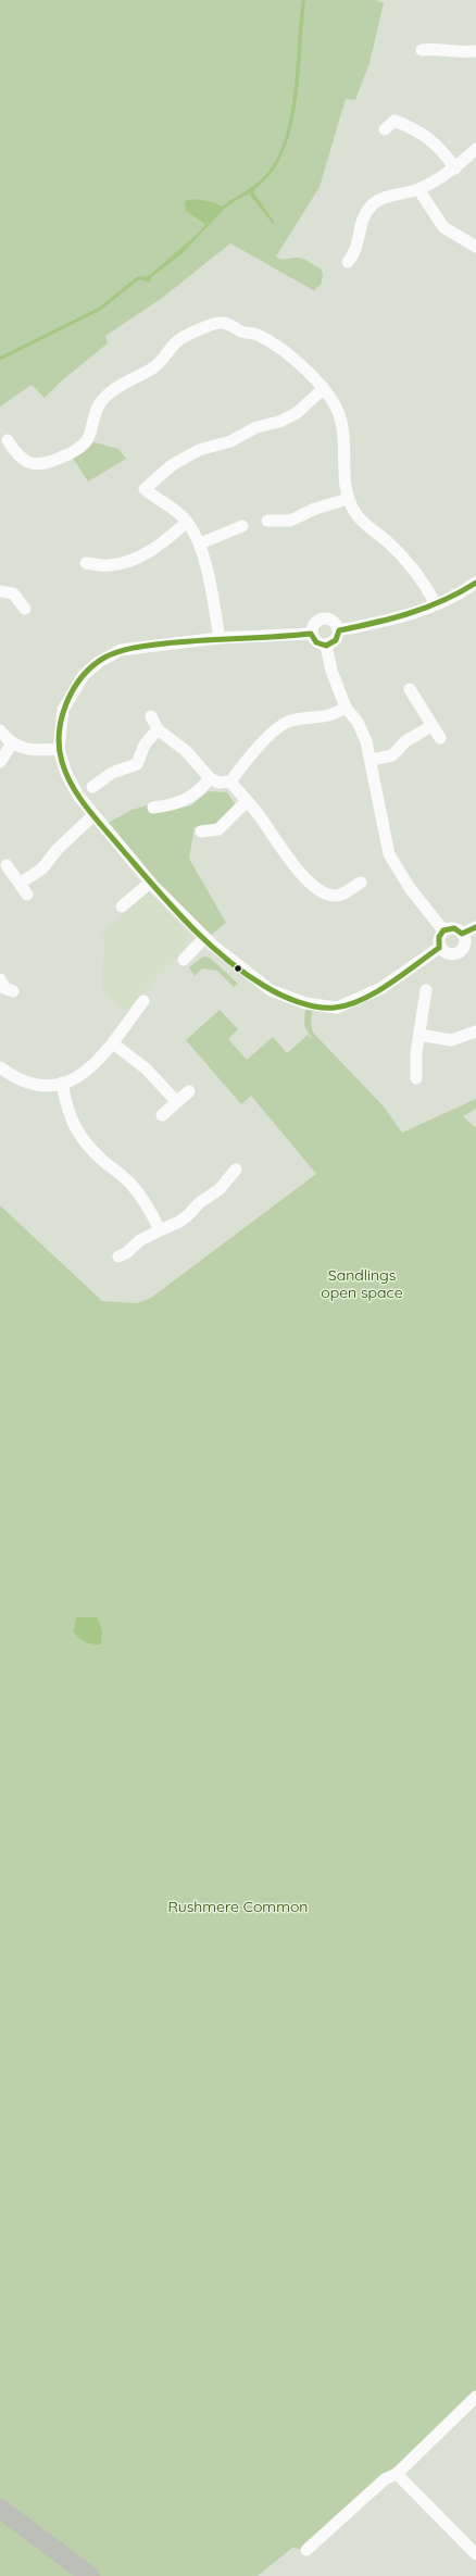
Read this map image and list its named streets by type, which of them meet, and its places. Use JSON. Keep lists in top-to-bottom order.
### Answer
{
  "parks": ["Sandlings open space", "Rushmere Common"]
}
